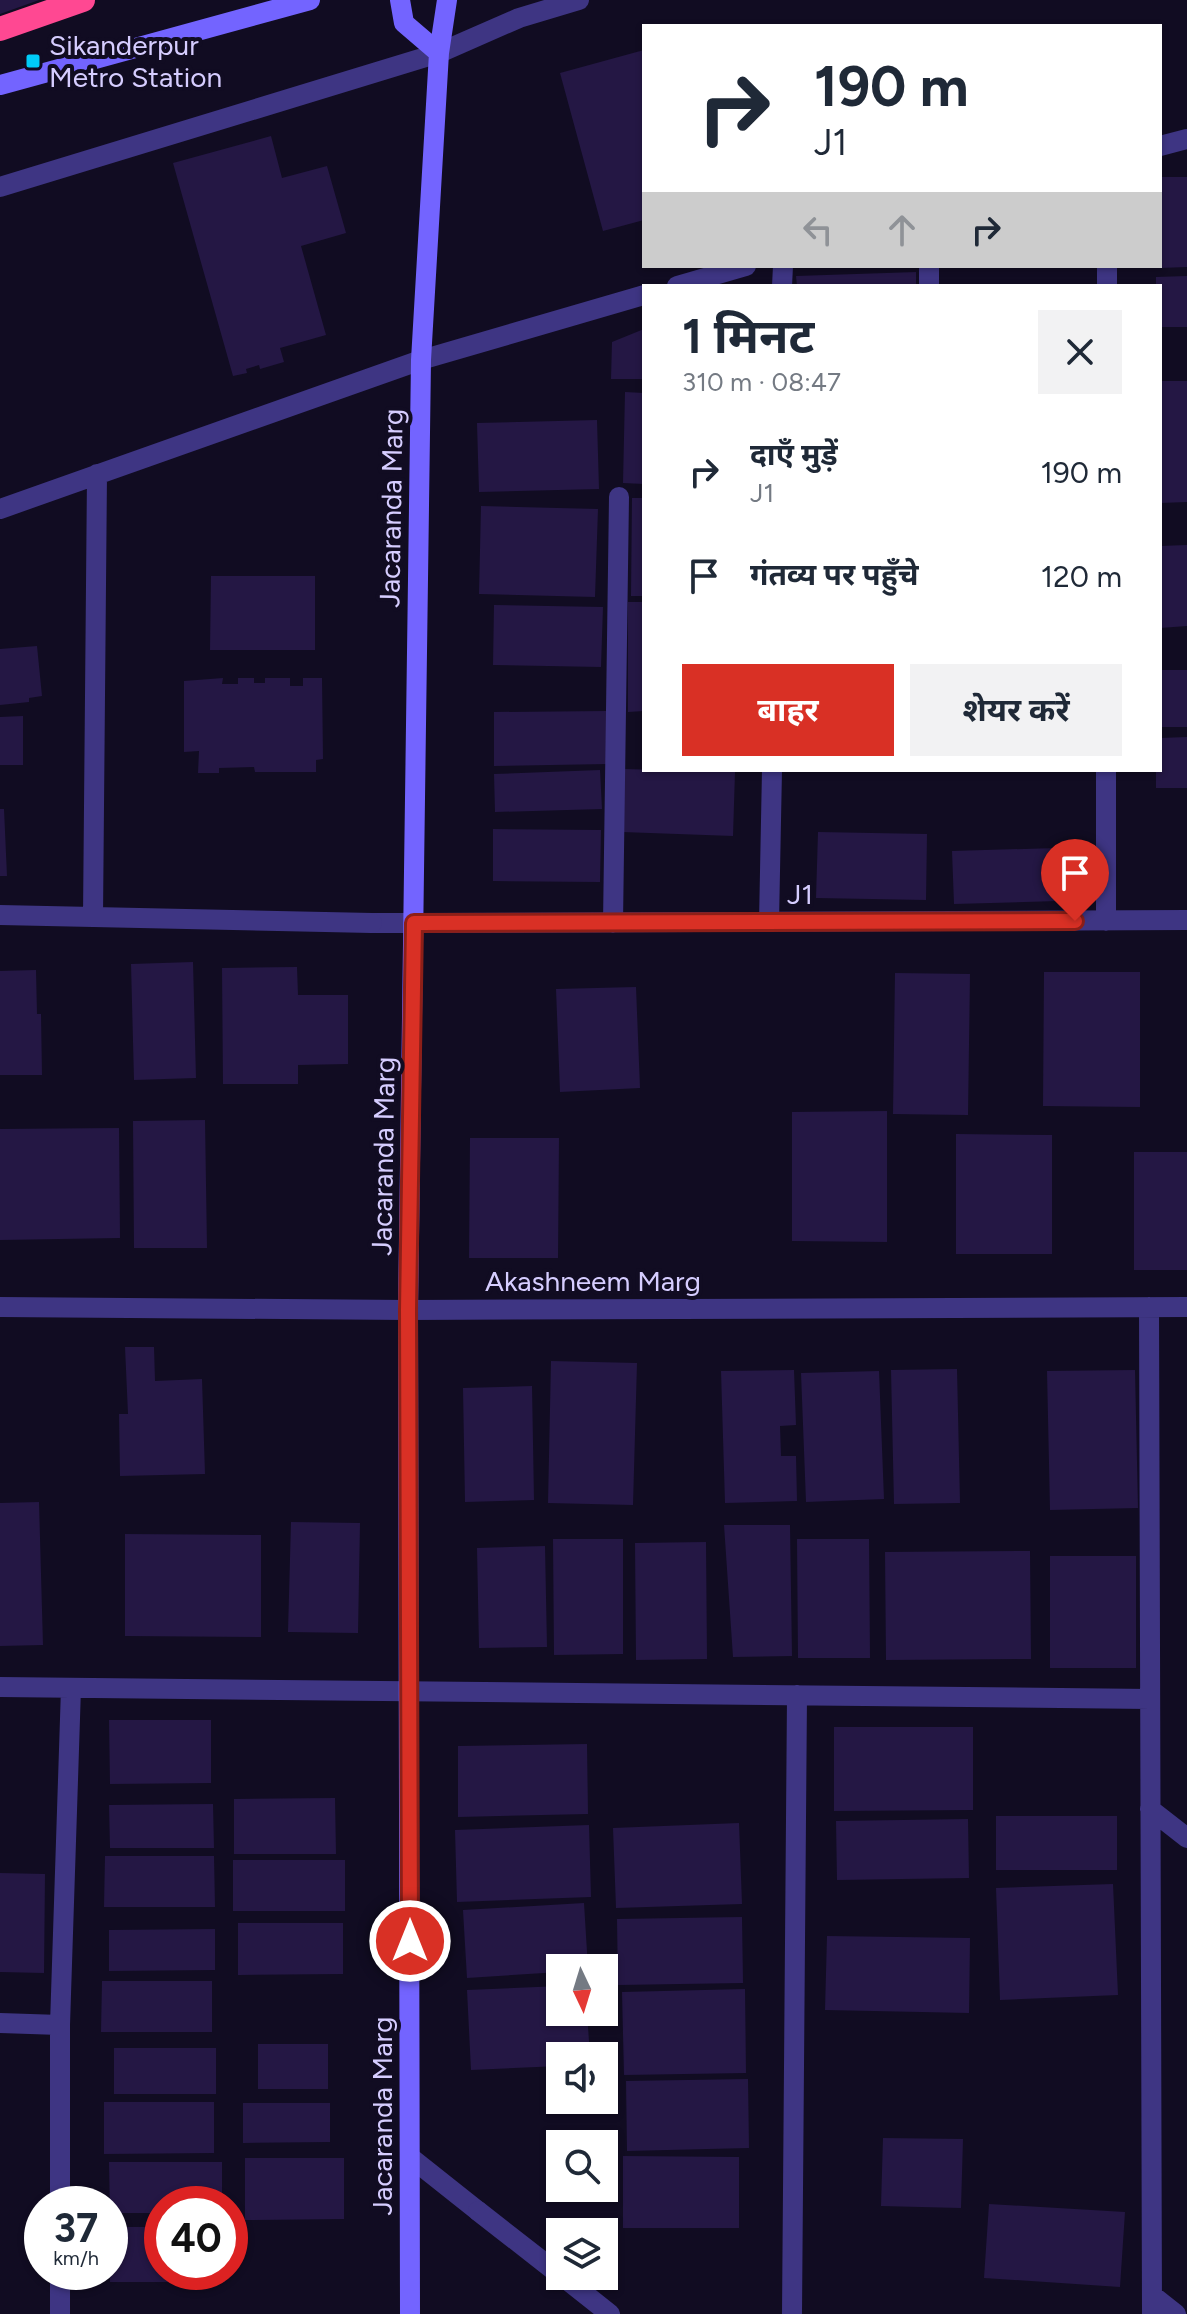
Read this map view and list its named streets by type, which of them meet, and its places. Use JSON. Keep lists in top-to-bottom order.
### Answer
{
  "streets": {
    "street": ["Jacaranda Marg", "J1", "Akashneem Marg"]
  },
  "crossings": [
    ["Jacaranda Marg", "J1"],
    ["Jacaranda Marg", "Akashneem Marg"]
  ],
  "places": {
    "transit": ["Sikanderpur Metro Station"]
  },
  "north": "bottom",
  "page": {
    "turn": ["190 m", "J1"],
    "heading": ["1 मिनट", "310 m · 08:47"],
    "list": [
      {
        "name": "दाएँ मुड़ें",
        "note": "J1",
        "value": "190 m"
      },
      {
        "name": "गंतव्य पर पहुँचे",
        "value": "120 m"
      }
    ],
    "buttons": ["बाहर", "शेयर करें"],
    "speed": "37 km/h",
    "limit": "40"
  }
}
